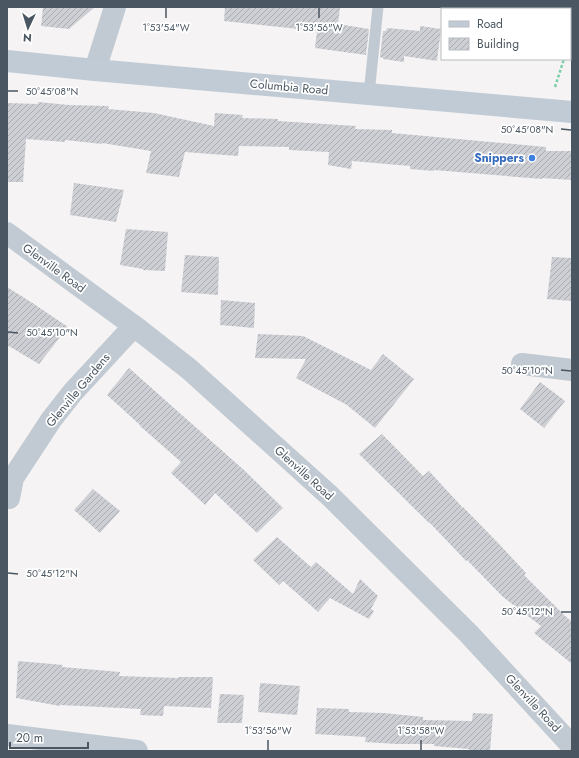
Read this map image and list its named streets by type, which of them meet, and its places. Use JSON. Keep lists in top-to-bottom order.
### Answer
{
  "streets": {
    "street": ["Columbia Road", "Glenville Road", "Glenville Gardens"]
  },
  "crossings": [
    ["Glenville Road", "Glenville Gardens"]
  ],
  "places": ["Snippers"],
  "legend": ["Road", "Building"],
  "scale_bar": "20 m",
  "north": "bottom",
  "coordinates": [
    "1°53'54\"W",
    "1°53'56\"W",
    "50°45'08\"N",
    "50°45'10\"N",
    "50°45'12\"N",
    "1°53'58\"W"
  ]
}
